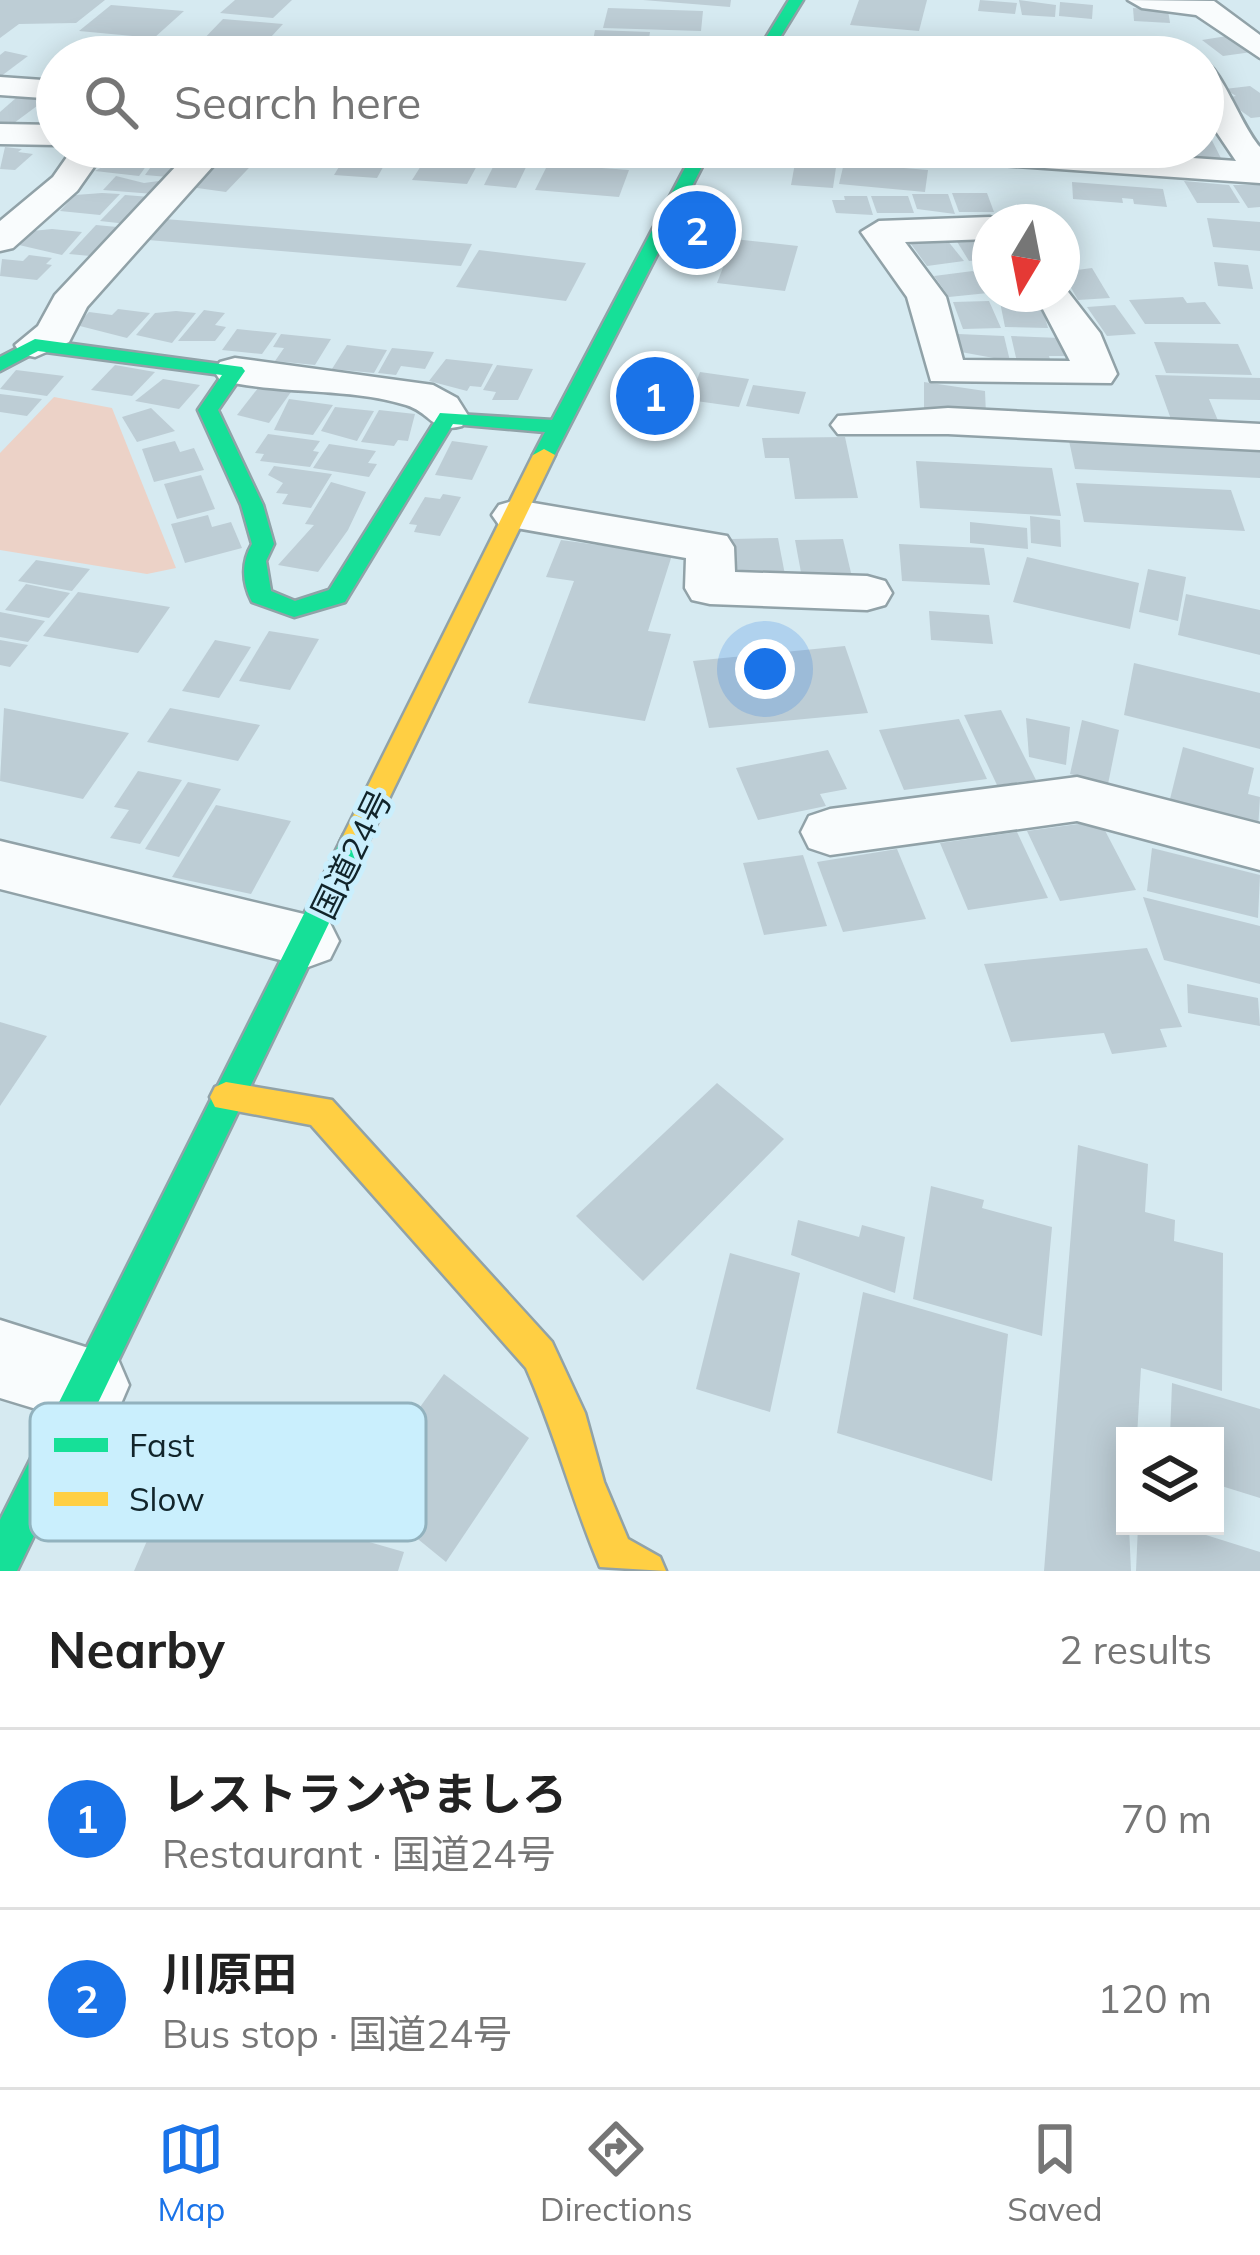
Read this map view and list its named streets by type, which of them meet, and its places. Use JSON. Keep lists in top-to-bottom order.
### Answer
{
  "streets": {
    "main road": ["国道24号"]
  },
  "legend": ["Fast", "Slow"],
  "north": "bottom",
  "page": {
    "search": "Search here",
    "pins": ["2", "1"],
    "heading": ["Nearby", "2 results"],
    "list": [
      {
        "mark": "1",
        "name": "レストランやましろ",
        "note": "Restaurant · 国道24号",
        "value": "70 m"
      },
      {
        "mark": "2",
        "name": "川原田",
        "note": "Bus stop · 国道24号",
        "value": "120 m"
      }
    ],
    "nav": ["Map", "Directions", "Saved"]
  }
}
